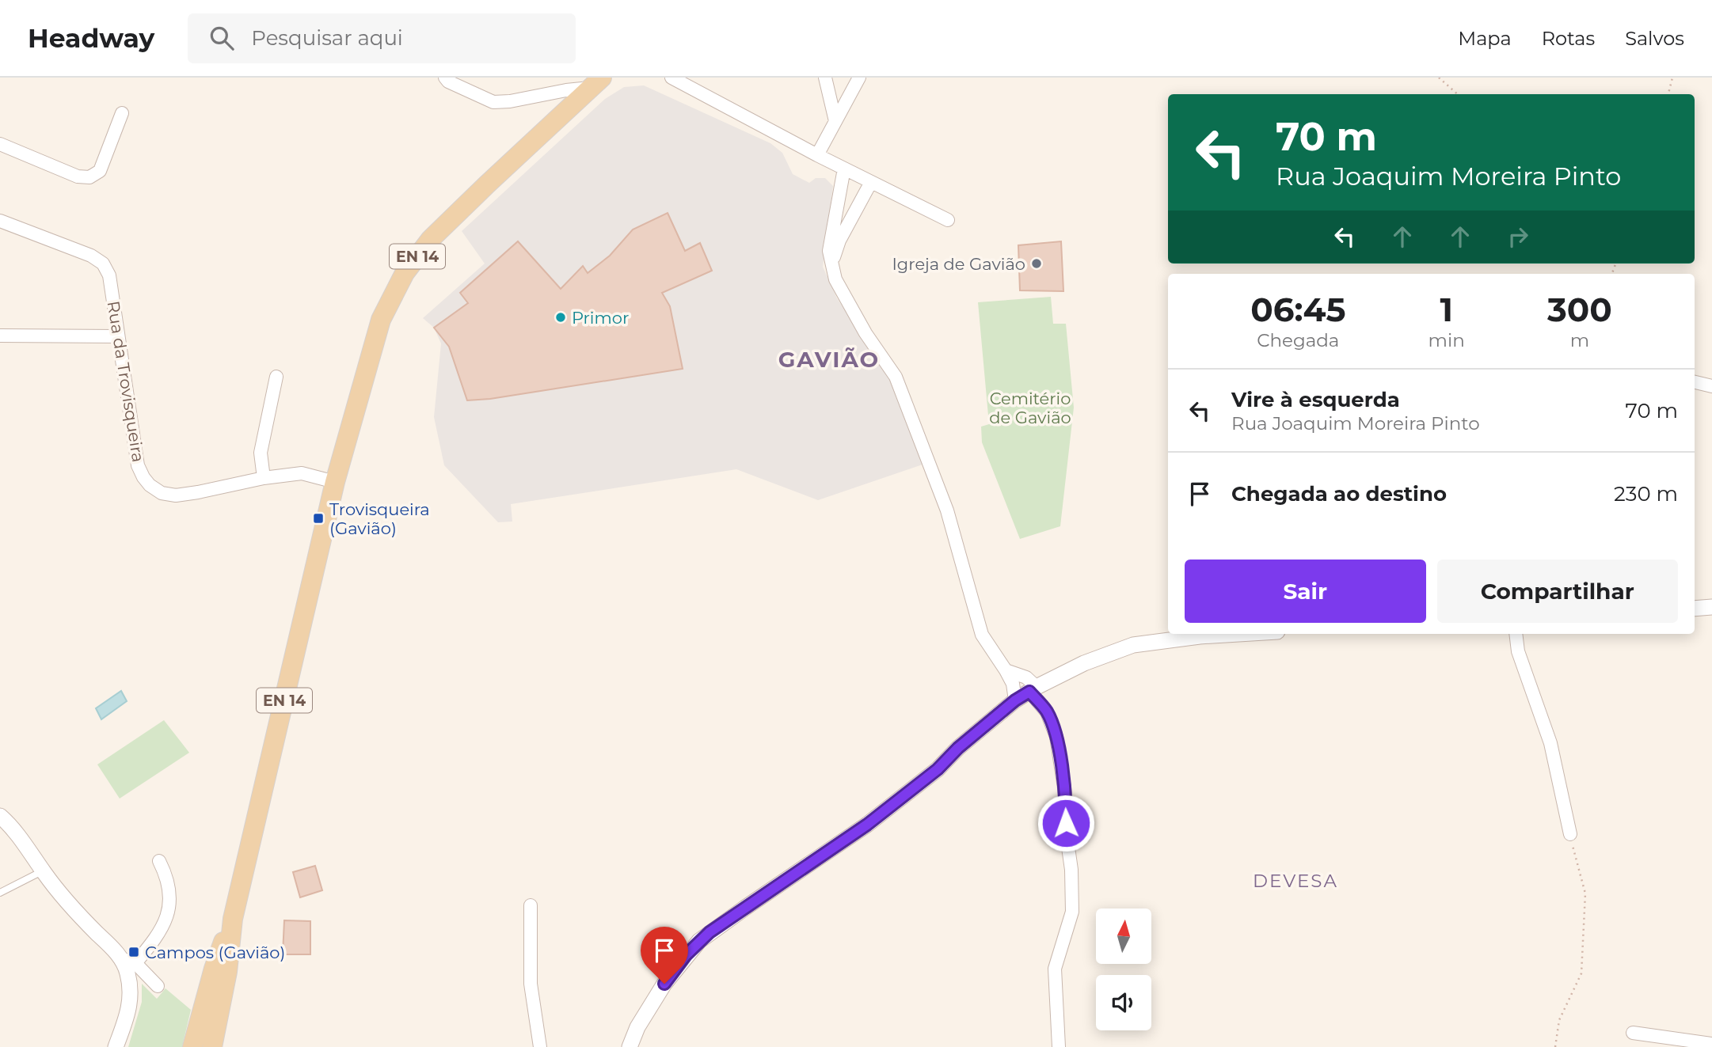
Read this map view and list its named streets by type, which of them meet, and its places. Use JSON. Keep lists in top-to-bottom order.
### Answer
{
  "streets": {
    "main road": ["EN 14"],
    "street": ["Rua da Trovisqueira"]
  },
  "crossings": [
    ["EN 14", "Rua da Trovisqueira"]
  ],
  "districts": ["GAVIÃO", "DEVESA"],
  "parks": ["Cemitério de Gavião"],
  "places": {
    "other": ["Igreja de Gavião", "Primor"],
    "transit": ["Trovisqueira (Gavião)", "Campos (Gavião)"]
  },
  "north": "top",
  "page": {
    "header": "Headway",
    "search": "Pesquisar aqui",
    "nav": ["Mapa", "Rotas", "Salvos"],
    "turn": ["70 m", "Rua Joaquim Moreira Pinto"],
    "eta": [
      "06:45",
      "Chegada",
      "1",
      "min",
      "300",
      "m"
    ],
    "list": [
      {
        "name": "Vire à esquerda",
        "note": "Rua Joaquim Moreira Pinto",
        "value": "70 m"
      },
      {
        "name": "Chegada ao destino",
        "value": "230 m"
      }
    ],
    "buttons": ["Sair", "Compartilhar"]
  }
}
